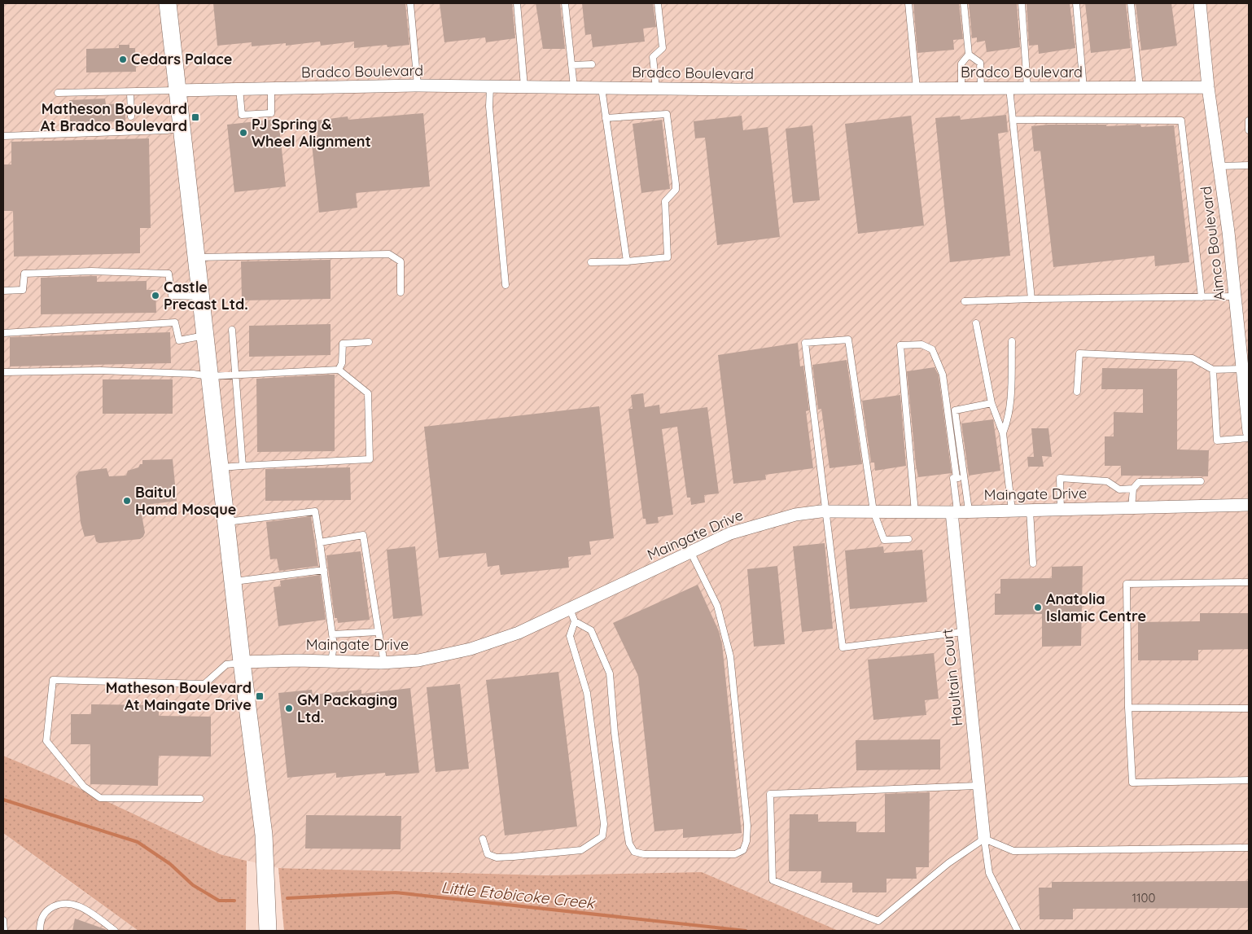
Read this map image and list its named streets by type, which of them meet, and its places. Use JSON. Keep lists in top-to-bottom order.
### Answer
{
  "streets": {
    "street": [
      "Bradco Boulevard",
      "Aimco Boulevard",
      "Maingate Drive",
      "Haultain Court"
    ]
  },
  "crossings": [
    ["Bradco Boulevard", "Aimco Boulevard"],
    ["Maingate Drive", "Haultain Court"]
  ],
  "water": ["Little Etobicoke Creek"],
  "places": {
    "other": [
      "Cedars Palace",
      "PJ Spring & Wheel Alignment",
      "Castle Precast Ltd.",
      "Baitul Hamd Mosque",
      "Anatolia Islamic Centre",
      "GM Packaging Ltd."
    ],
    "transit": ["Matheson Boulevard At Bradco Boulevard", "Matheson Boulevard At Maingate Drive"]
  },
  "house_numbers": ["1100"]
}
